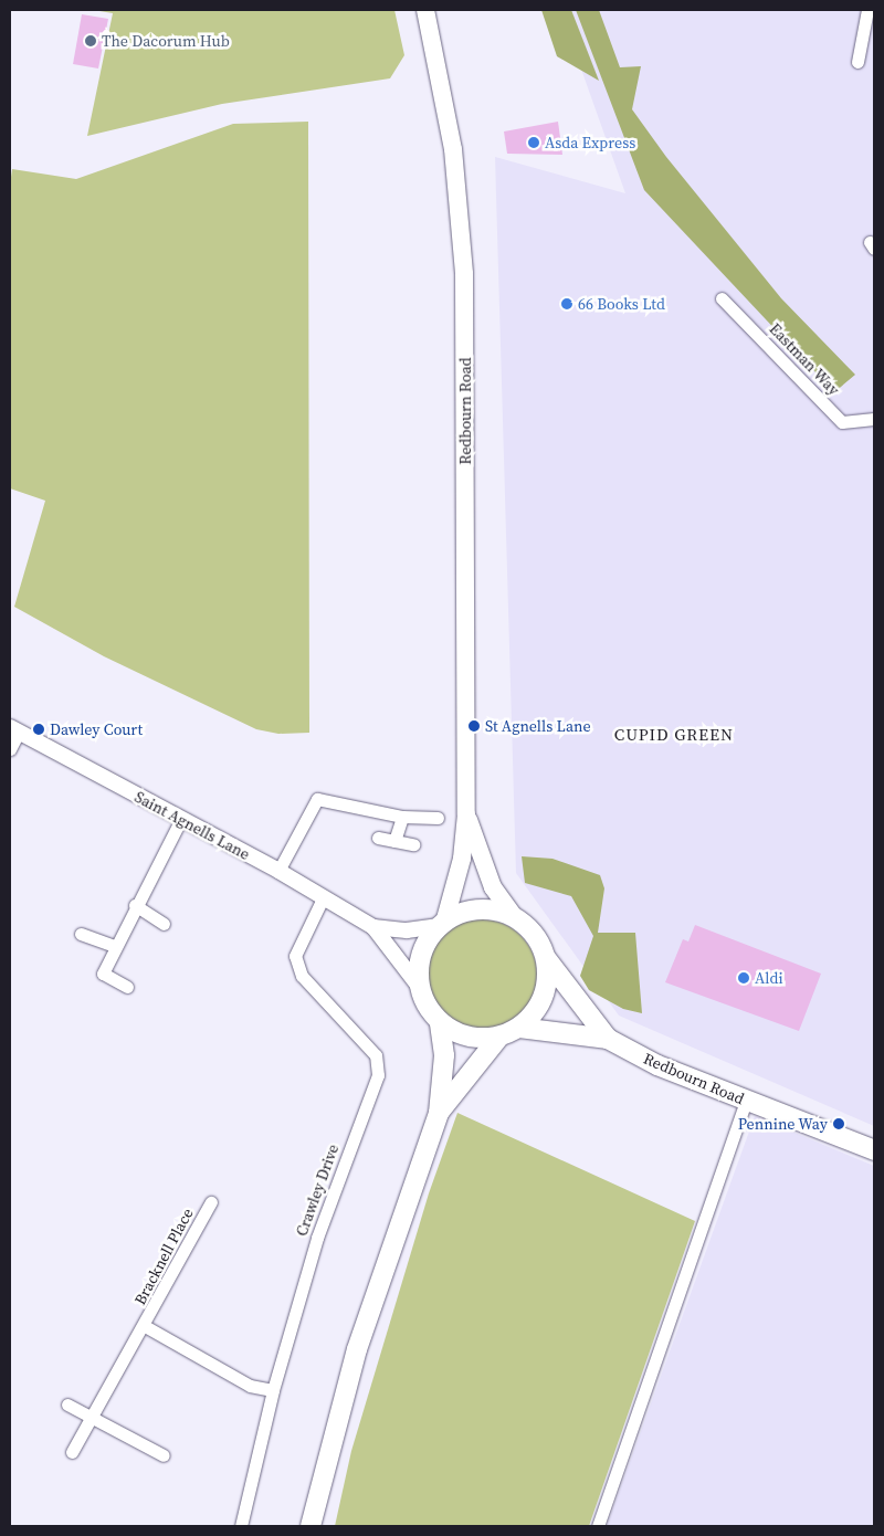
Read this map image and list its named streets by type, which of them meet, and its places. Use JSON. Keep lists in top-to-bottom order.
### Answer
{
  "streets": {
    "main road": ["Redbourn Road"],
    "street": [
      "Eastman Way",
      "Saint Agnells Lane",
      "Crawley Drive",
      "Bracknell Place"
    ]
  },
  "crossings": [
    ["Redbourn Road", "Saint Agnells Lane"],
    ["Saint Agnells Lane", "Crawley Drive"],
    ["Crawley Drive", "Bracknell Place"]
  ],
  "districts": ["CUPID GREEN"],
  "places": [
    "The Dacorum Hub",
    "Asda Express",
    "66 Books Ltd",
    "St Agnells Lane",
    "Dawley Court",
    "Aldi",
    "Pennine Way"
  ]
}
